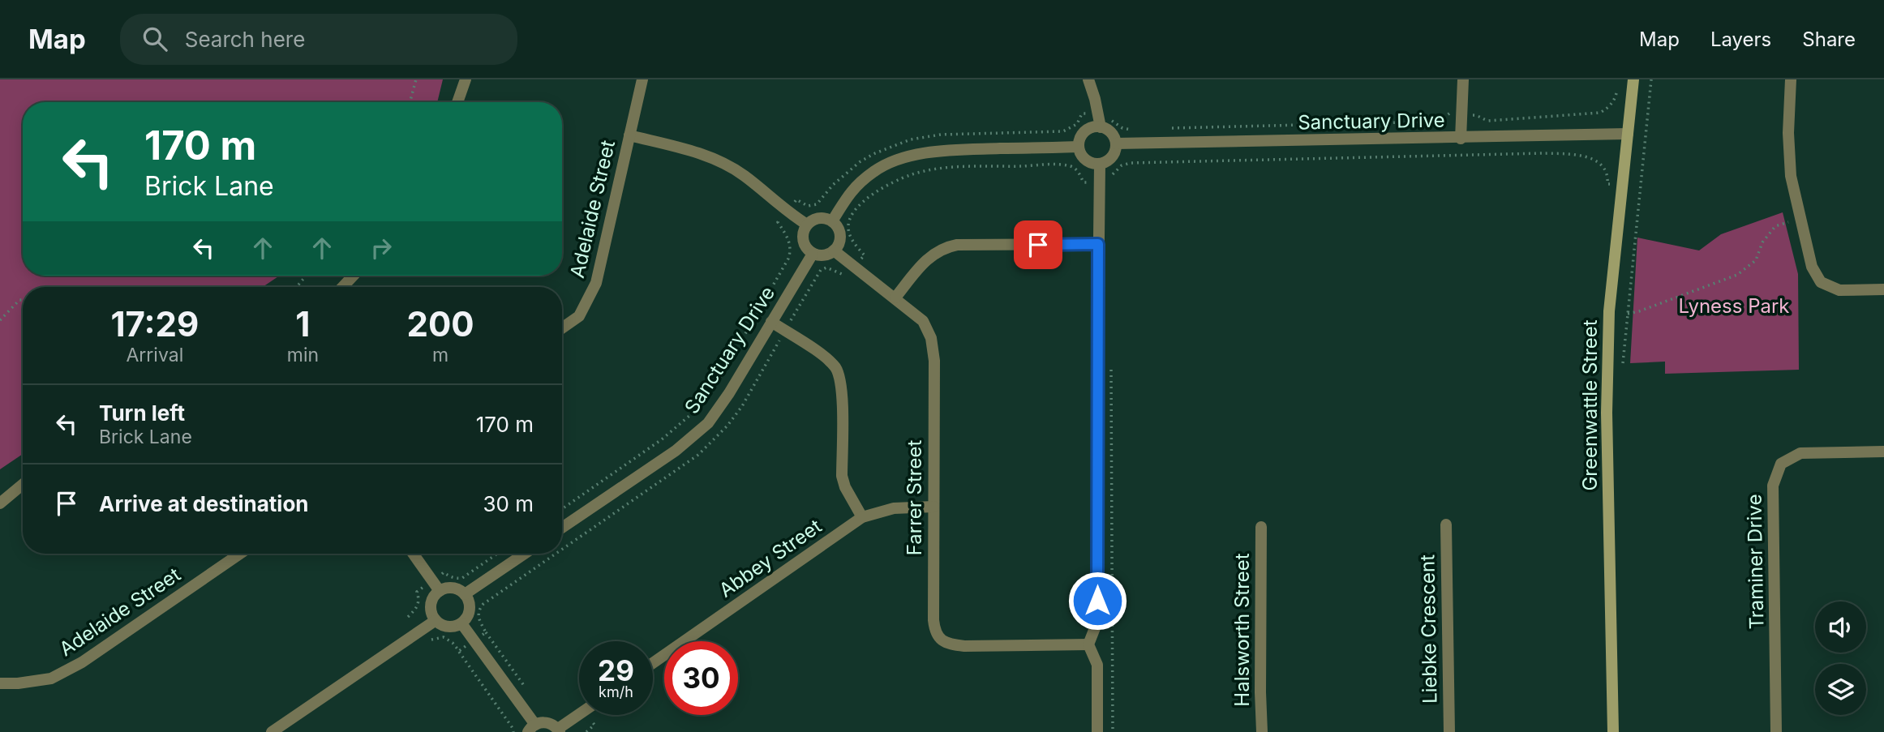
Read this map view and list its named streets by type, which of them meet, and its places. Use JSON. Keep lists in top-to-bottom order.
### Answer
{
  "streets": {
    "main road": ["Greenwattle Street"],
    "street": [
      "Sanctuary Drive",
      "Adelaide Street",
      "Farrer Street",
      "Abbey Street",
      "Traminer Drive",
      "Liebke Crescent",
      "Halsworth Street"
    ]
  },
  "crossings": [
    ["Sanctuary Drive", "Greenwattle Street"],
    ["Sanctuary Drive", "Farrer Street"],
    ["Farrer Street", "Abbey Street"]
  ],
  "parks": ["Lyness Park"],
  "page": {
    "header": "Map",
    "search": "Search here",
    "nav": ["Map", "Layers", "Share"],
    "turn": ["170 m", "Brick Lane"],
    "eta": [
      "17:29",
      "Arrival",
      "1",
      "min",
      "200",
      "m"
    ],
    "list": [
      {
        "name": "Turn left",
        "note": "Brick Lane",
        "value": "170 m"
      },
      {
        "name": "Arrive at destination",
        "value": "30 m"
      }
    ],
    "speed": "29 km/h",
    "limit": "30"
  }
}
